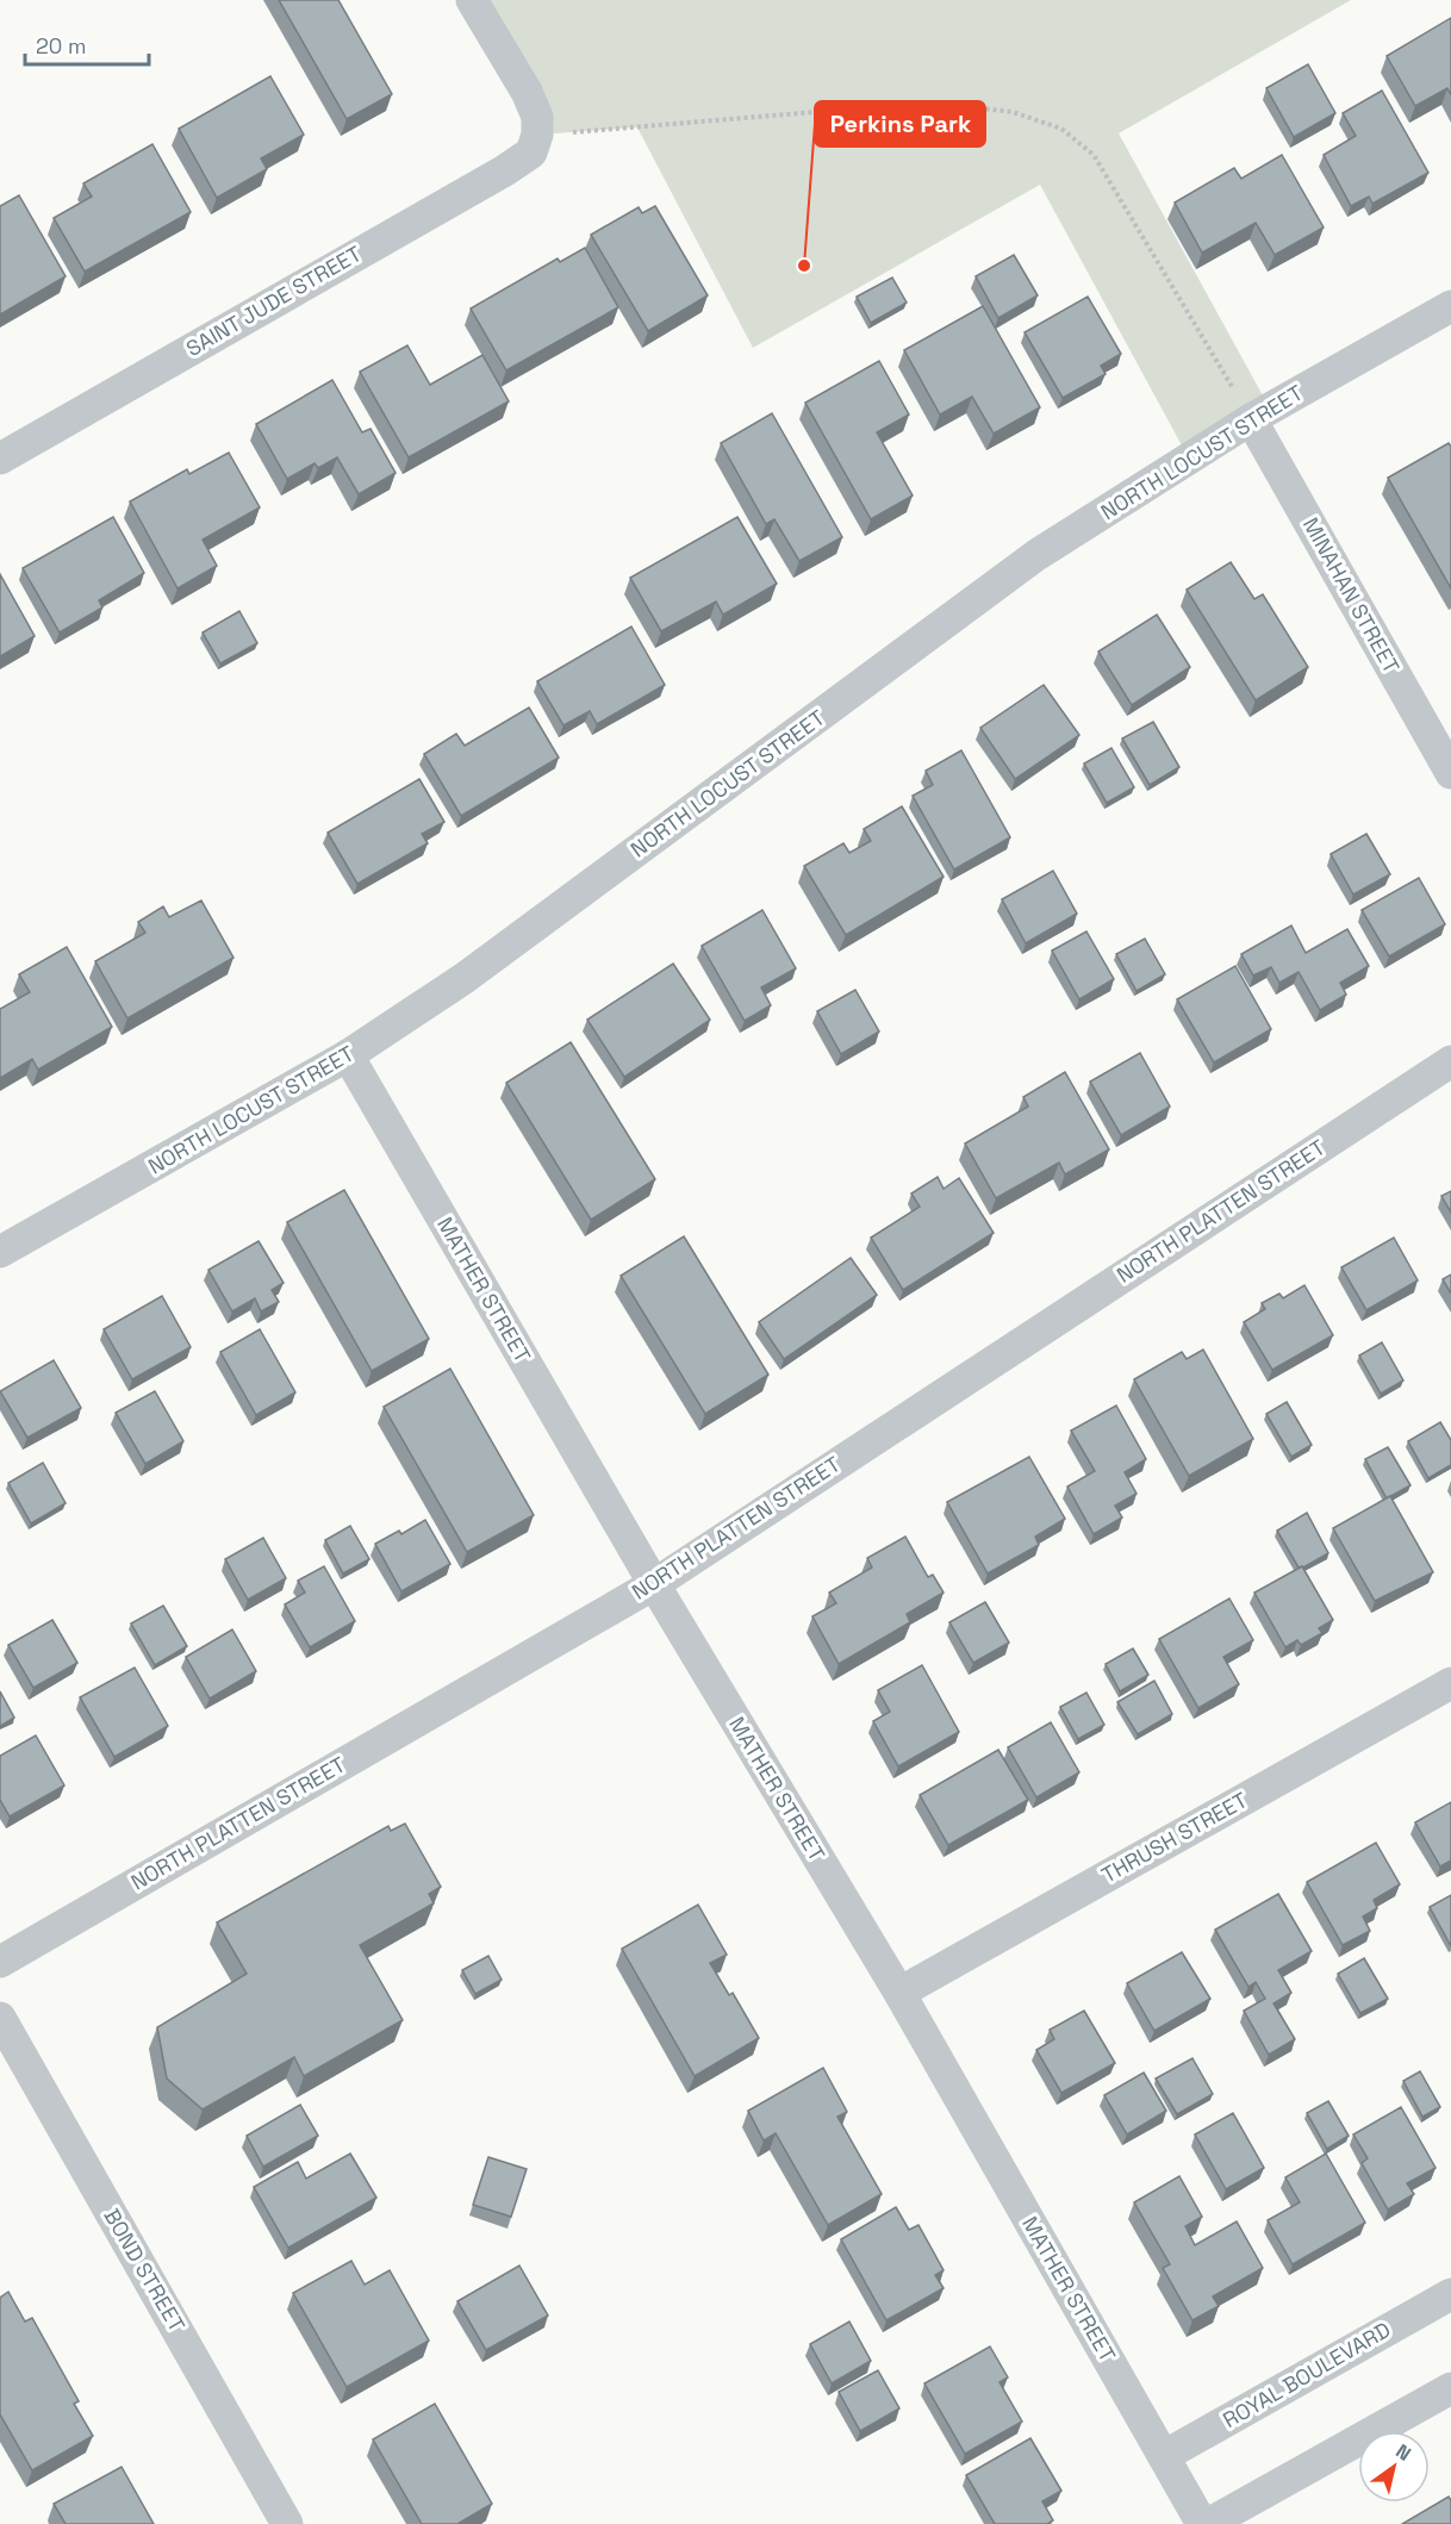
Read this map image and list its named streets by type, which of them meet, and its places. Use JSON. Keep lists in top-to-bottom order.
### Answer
{
  "streets": {
    "street": [
      "SAINT JUDE STREET",
      "NORTH LOCUST STREET",
      "MINAHAN STREET",
      "NORTH PLATTEN STREET",
      "MATHER STREET",
      "THRUSH STREET",
      "BOND STREET",
      "ROYAL BOULEVARD"
    ]
  },
  "crossings": [
    ["NORTH LOCUST STREET", "MINAHAN STREET"],
    ["NORTH LOCUST STREET", "MATHER STREET"],
    ["NORTH PLATTEN STREET", "MATHER STREET"],
    ["MATHER STREET", "THRUSH STREET"],
    ["MATHER STREET", "ROYAL BOULEVARD"]
  ],
  "places": ["Perkins Park"],
  "scale_bar": "20 m",
  "north": "top right"
}
